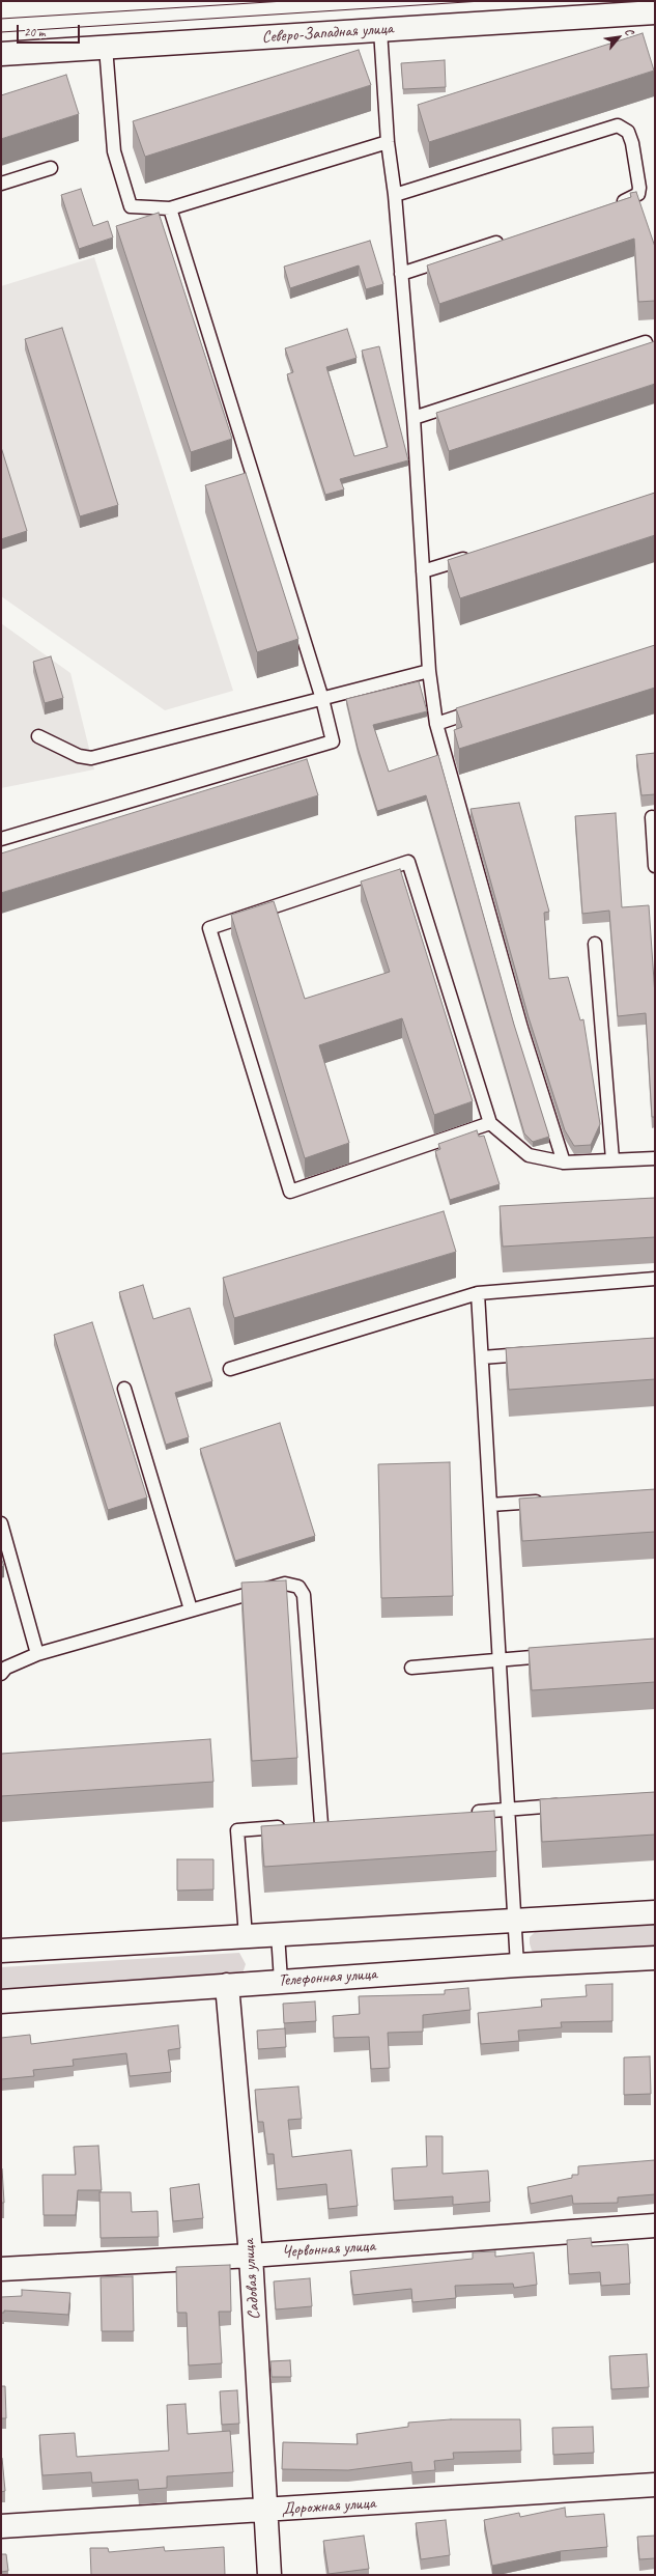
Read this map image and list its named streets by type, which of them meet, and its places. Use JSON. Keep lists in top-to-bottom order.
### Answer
{
  "streets": {
    "street": [
      "Северо-Западная улица",
      "Телефонная улица",
      "Червонная улица",
      "Садовая улица",
      "Дорожная улица"
    ]
  },
  "crossings": [
    ["Телефонная улица", "Садовая улица"],
    ["Червонная улица", "Садовая улица"],
    ["Садовая улица", "Дорожная улица"]
  ],
  "scale_bar": "20 m",
  "north": "top right"
}
